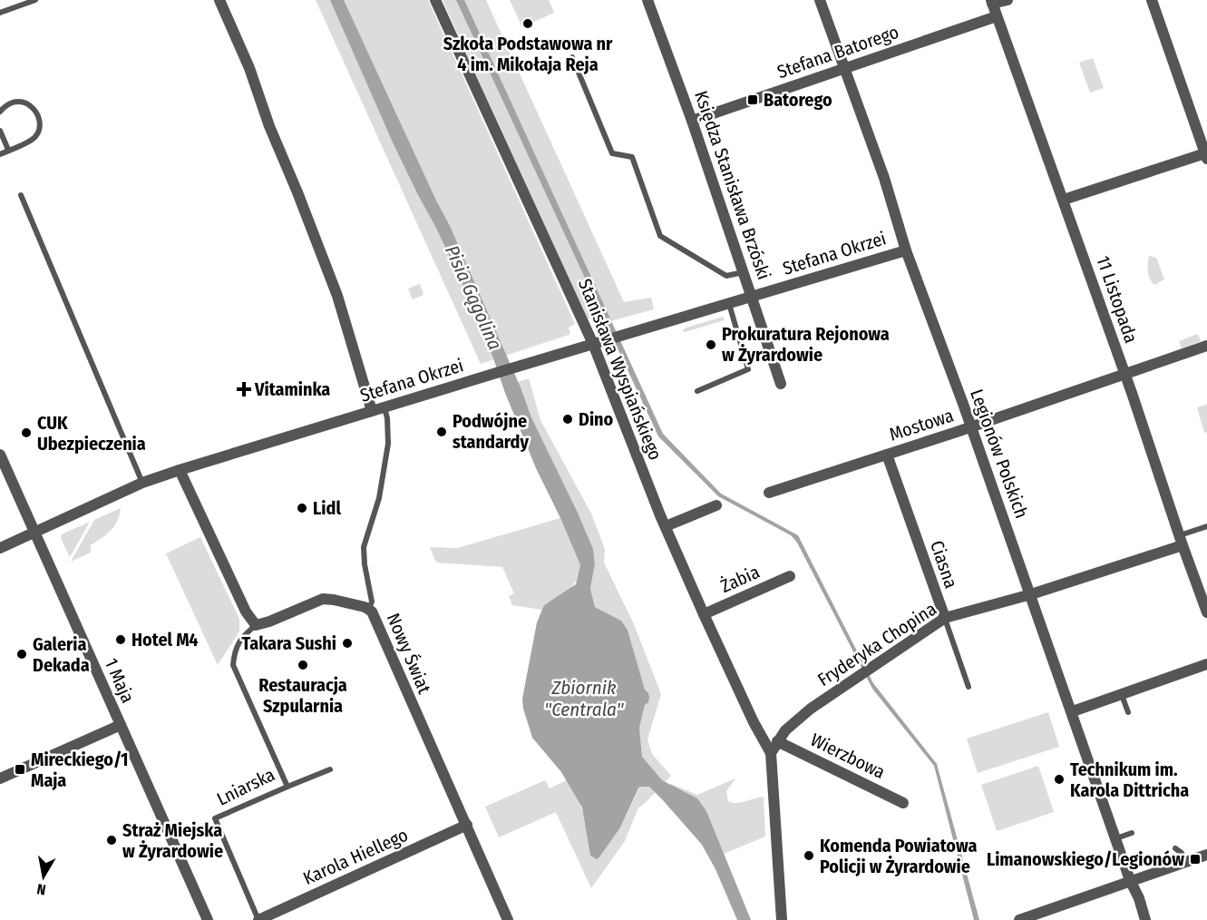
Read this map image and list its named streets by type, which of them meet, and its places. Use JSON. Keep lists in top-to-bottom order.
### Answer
{
  "streets": {
    "street": [
      "Stefana Batorego",
      "Księdza Stanisława Brzóski",
      "Stefana Okrzei",
      "11 Listopada",
      "Stanisława Wyspiańskiego",
      "Mostowa",
      "Legionów Polskich",
      "Ciasna",
      "Żabia",
      "Fryderyka Chopina",
      "Nowy Świat",
      "1 Maja",
      "Wierzbowa",
      "Karola Hiellego"
    ],
    "lane": ["Lniarska"]
  },
  "crossings": [
    ["Stefana Batorego", "Księdza Stanisława Brzóski"],
    ["Stefana Batorego", "11 Listopada"],
    ["Stefana Batorego", "Legionów Polskich"],
    ["Księdza Stanisława Brzóski", "Stefana Okrzei"],
    ["Stefana Okrzei", "Stanisława Wyspiańskiego"],
    ["Stefana Okrzei", "Legionów Polskich"],
    ["Stefana Okrzei", "1 Maja"],
    ["11 Listopada", "Mostowa"],
    ["11 Listopada", "Fryderyka Chopina"],
    ["Stanisława Wyspiańskiego", "Żabia"],
    ["Stanisława Wyspiańskiego", "Fryderyka Chopina"],
    ["Mostowa", "Legionów Polskich"],
    ["Mostowa", "Ciasna"],
    ["Legionów Polskich", "Fryderyka Chopina"],
    ["Ciasna", "Fryderyka Chopina"],
    ["Fryderyka Chopina", "Wierzbowa"],
    ["Nowy Świat", "Lniarska"],
    ["Nowy Świat", "Karola Hiellego"],
    ["Lniarska", "Karola Hiellego"]
  ],
  "water": ["Pisia Gągolina", "Zbiornik \"Centrala\""],
  "places": {
    "other": [
      "Szkoła Podstawowa nr 4 im. Mikołaja Reja",
      "Prokuratura Rejonowa w Żyrardowie",
      "Dino",
      "Podwójne standardy",
      "CUK Ubezpieczenia",
      "Lidl",
      "Hotel M4",
      "Takara Sushi",
      "Galeria Dekada",
      "Restauracja Szpularnia",
      "Technikum im. Karola Dittricha",
      "Straż Miejska w Żyrardowie",
      "Komenda Powiatowa Policji w Żyrardowie"
    ],
    "transit": ["Batorego", "Mireckiego/1 Maja", "Limanowskiego/Legionów"],
    "health": ["Vitaminka"]
  },
  "north": "bottom"
}
